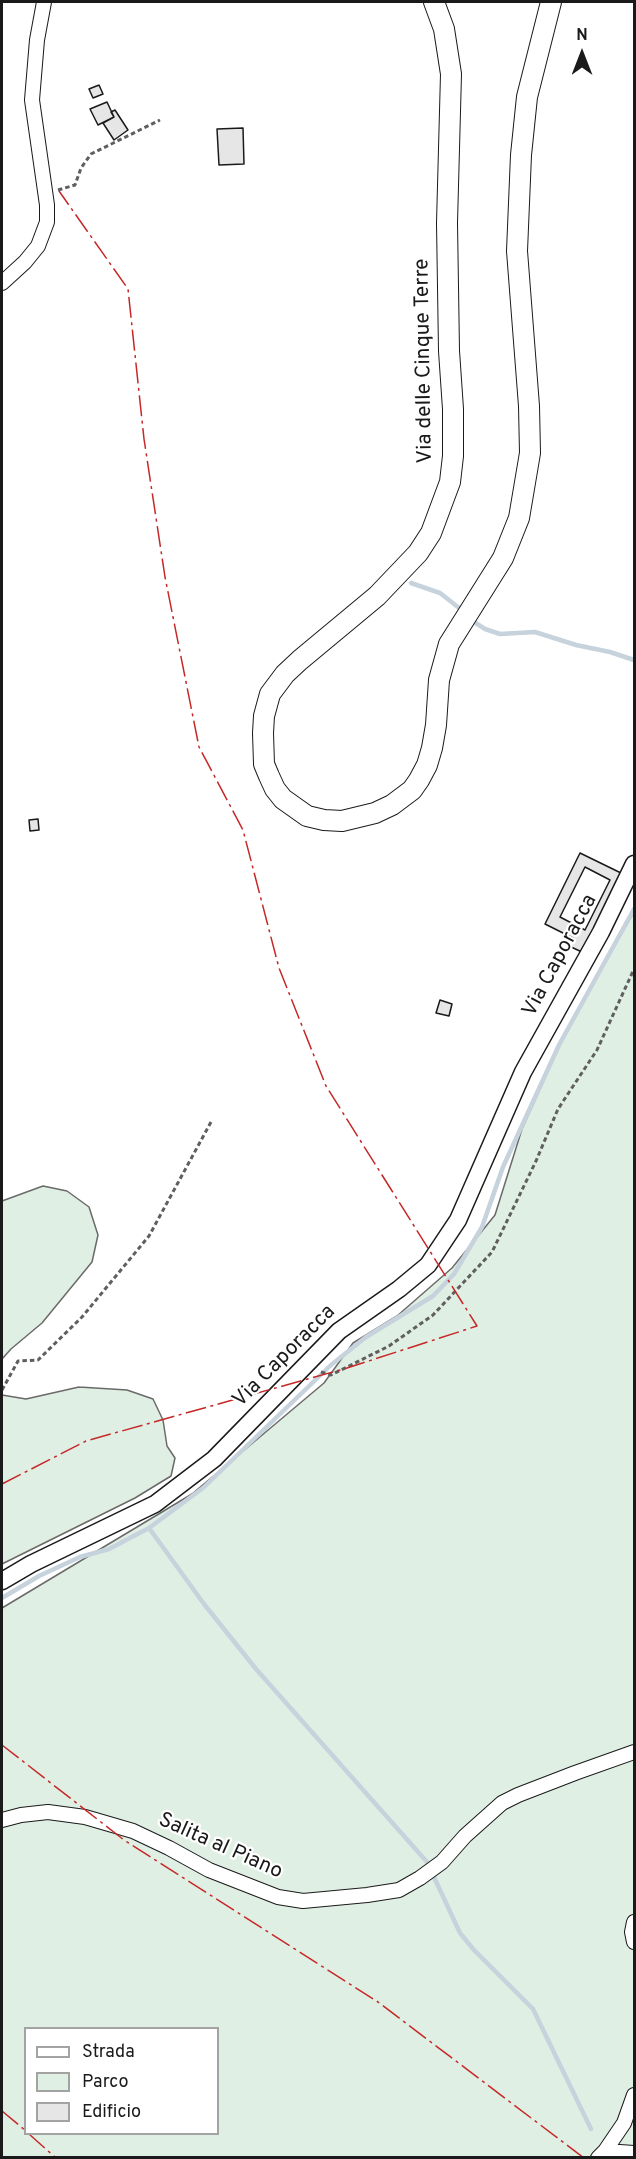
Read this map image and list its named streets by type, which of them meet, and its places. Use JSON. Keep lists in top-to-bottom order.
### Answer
{
  "streets": {
    "main road": ["Via delle Cinque Terre"],
    "street": ["Via Caporacca", "Salita al Piano"]
  },
  "legend": ["Strada", "Parco", "Edificio"],
  "north": "top"
}
